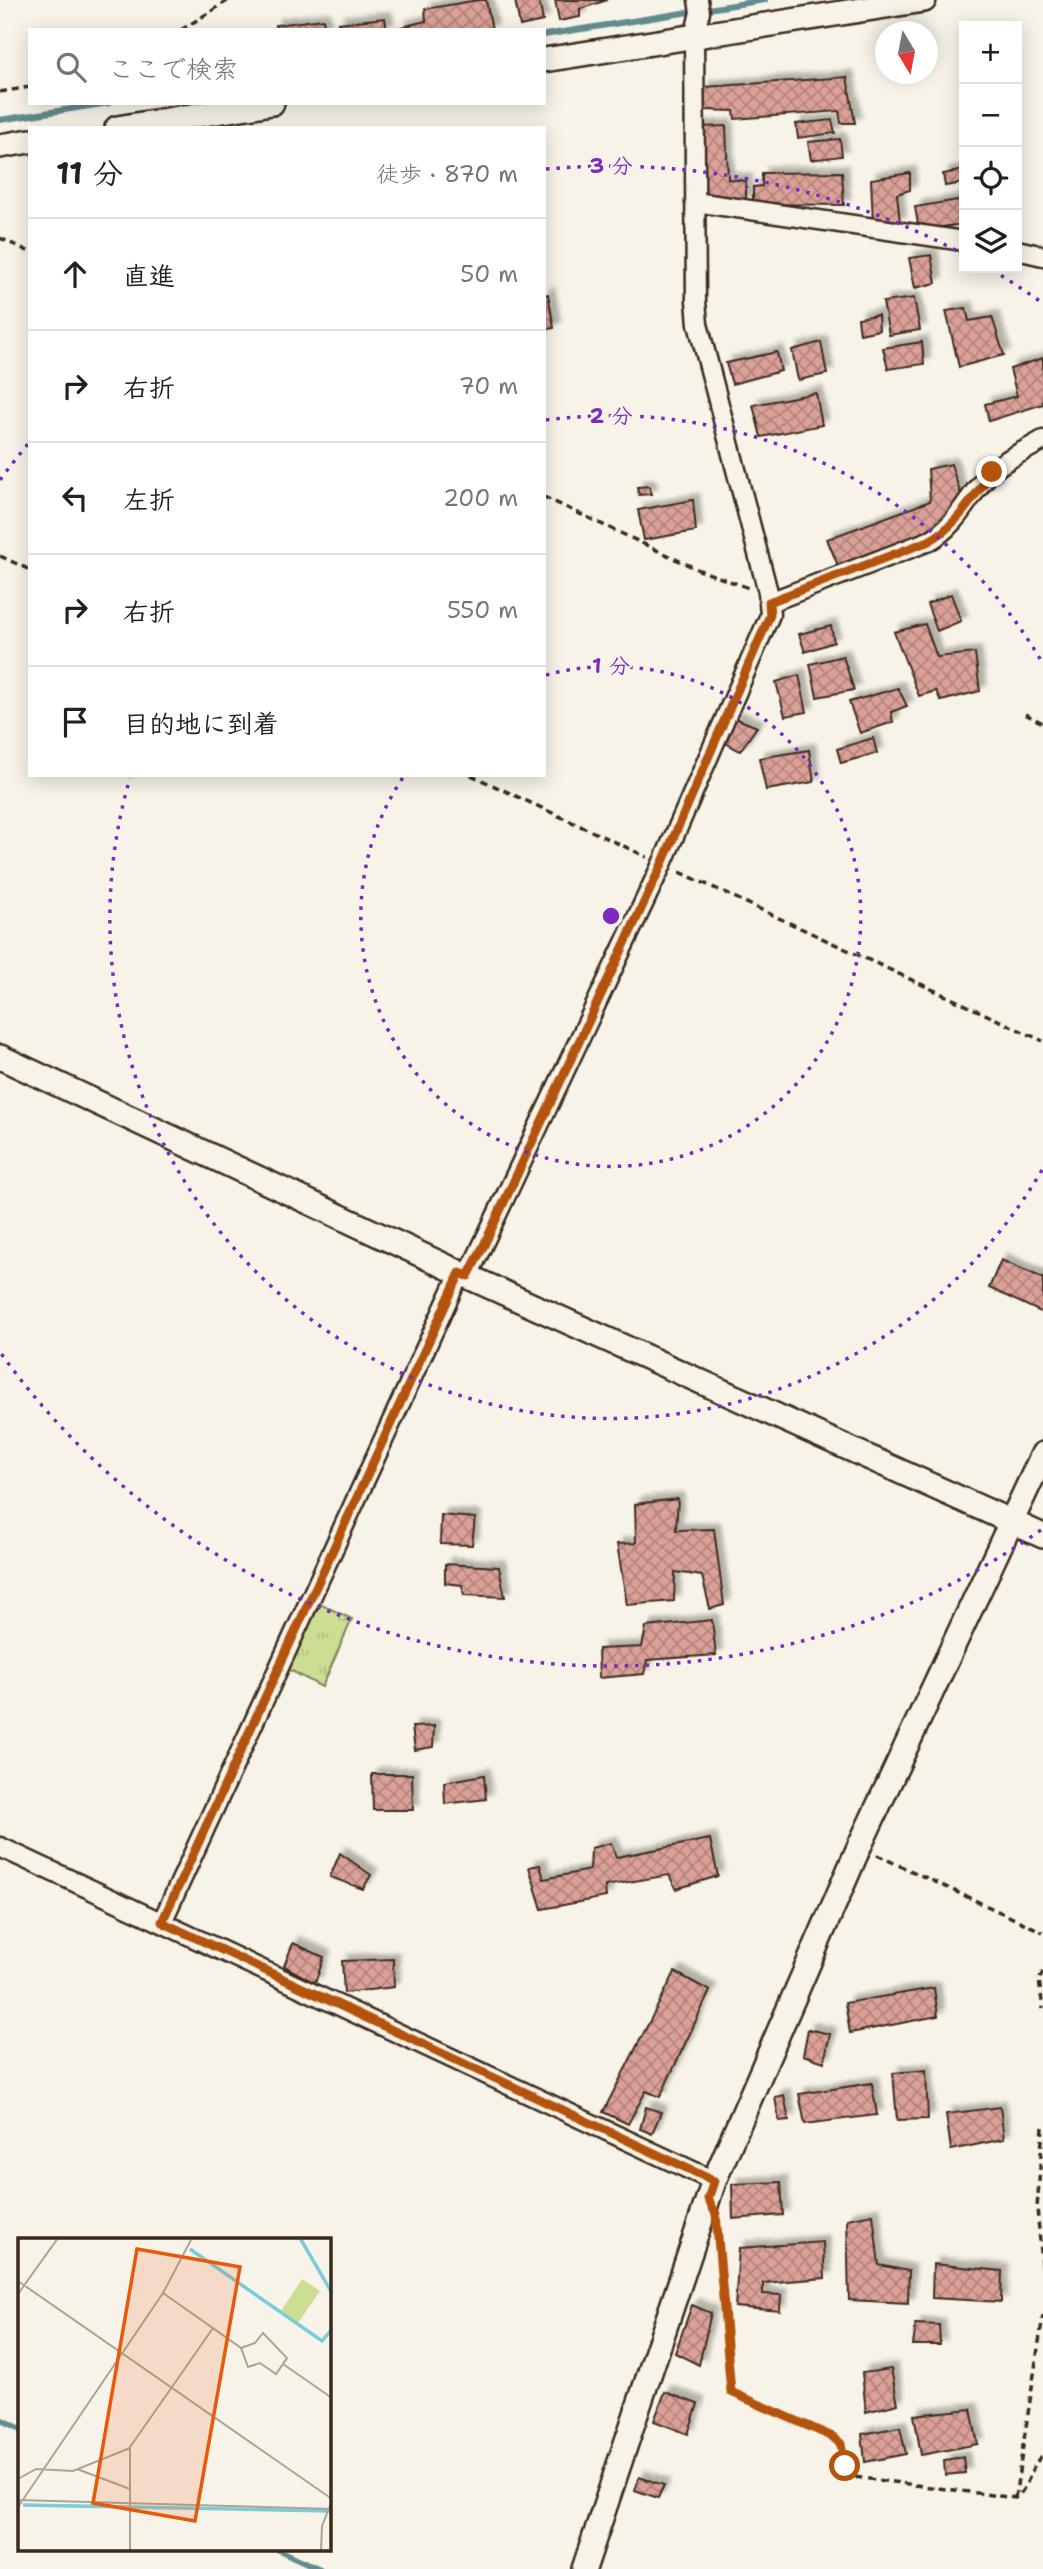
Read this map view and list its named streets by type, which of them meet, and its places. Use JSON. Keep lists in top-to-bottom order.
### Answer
{
  "north": "bottom",
  "page": {
    "map_buttons": ["+", "−"],
    "search": "ここで検索",
    "heading": ["11 分", "徒歩 · 870 m"],
    "list": [
      ["直進", "50 m"],
      ["右折", "70 m"],
      ["左折", "200 m"],
      ["右折", "550 m"],
      "目的地に到着"
    ]
  },
  "rings": ["3 分", "2 分", "1 分"]
}
